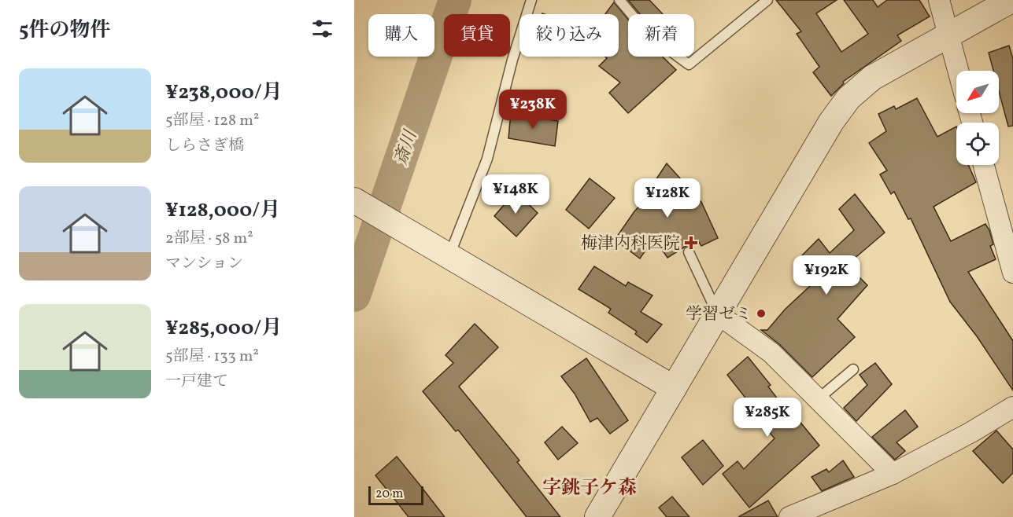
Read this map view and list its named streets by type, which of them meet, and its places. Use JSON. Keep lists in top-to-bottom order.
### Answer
{
  "districts": ["字銚子ケ森"],
  "water": ["斎川"],
  "places": {
    "health": ["梅津内科医院"],
    "other": ["学習ゼミ"]
  },
  "scale_bar": "20 m",
  "north": "bottom left",
  "page": {
    "heading": "5件の物件",
    "chip": [
      "購入",
      "賃貸",
      "絞り込み",
      "新着"
    ],
    "list": [
      {
        "name": "¥238,000/月",
        "note": "5部屋 · 128 m² · しらさぎ橋"
      },
      {
        "name": "¥128,000/月",
        "note": "2部屋 · 58 m² · マンション"
      },
      {
        "name": "¥285,000/月",
        "note": "5部屋 · 133 m² · 一戸建て"
      }
    ],
    "price": [
      "¥238K",
      "¥148K",
      "¥128K",
      "¥192K",
      "¥285K"
    ],
    "scale": "20 m"
  }
}
